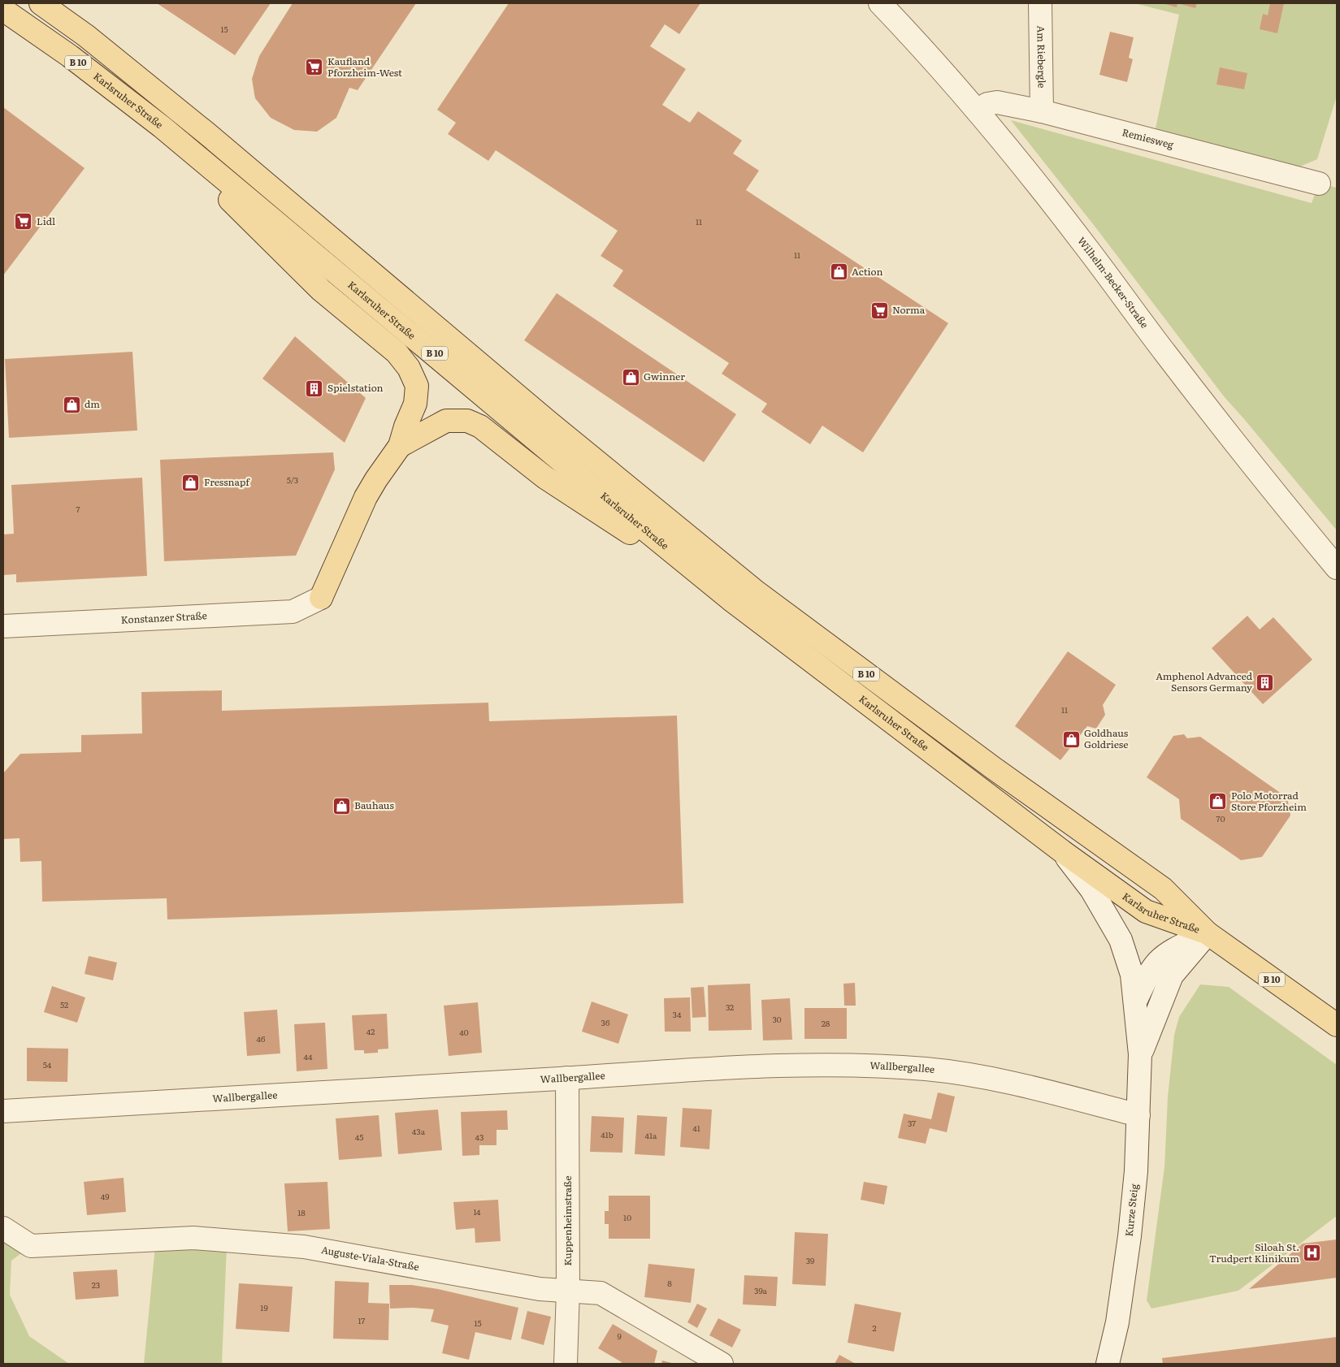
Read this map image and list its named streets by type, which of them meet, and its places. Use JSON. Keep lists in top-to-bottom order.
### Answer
{
  "streets": {
    "main road": ["B 10", "Karlsruher Straße"],
    "street": [
      "Am Riebergle",
      "Remiesweg",
      "Wilhelm-Becker-Straße",
      "Konstanzer Straße",
      "Wallbergallee",
      "Kurze Steig",
      "Kuppenheimstraße",
      "Auguste-Viala-Straße"
    ]
  },
  "crossings": [
    ["Am Riebergle", "Remiesweg"],
    ["B 10", "Karlsruher Straße"],
    ["B 10", "Kurze Steig"],
    ["Karlsruher Straße", "Kurze Steig"],
    ["Remiesweg", "Wilhelm-Becker-Straße"],
    ["Wallbergallee", "Kurze Steig"],
    ["Wallbergallee", "Kuppenheimstraße"],
    ["Kuppenheimstraße", "Auguste-Viala-Straße"]
  ],
  "places": {
    "supermarket": ["Kaufland Pforzheim-West", "Lidl", "Norma"],
    "shop": [
      "Action",
      "Gwinner",
      "dm",
      "Fressnapf",
      "Goldhaus Goldriese",
      "Polo Motorrad Store Pforzheim",
      "Bauhaus"
    ],
    "building": ["Spielstation", "Amphenol Advanced Sensors Germany"],
    "hospital": ["Siloah St. Trudpert Klinikum"]
  },
  "house_numbers": [
    "15",
    "11",
    "11",
    "5/3",
    "7",
    "11",
    "70",
    "52",
    "32",
    "34",
    "30",
    "36",
    "28",
    "42",
    "40",
    "46",
    "44",
    "54",
    "37",
    "41",
    "43a",
    "41b",
    "41a",
    "45",
    "43",
    "49",
    "14",
    "18",
    "10",
    "39",
    "8",
    "23",
    "39a",
    "19",
    "17",
    "15",
    "2",
    "9"
  ]
}
